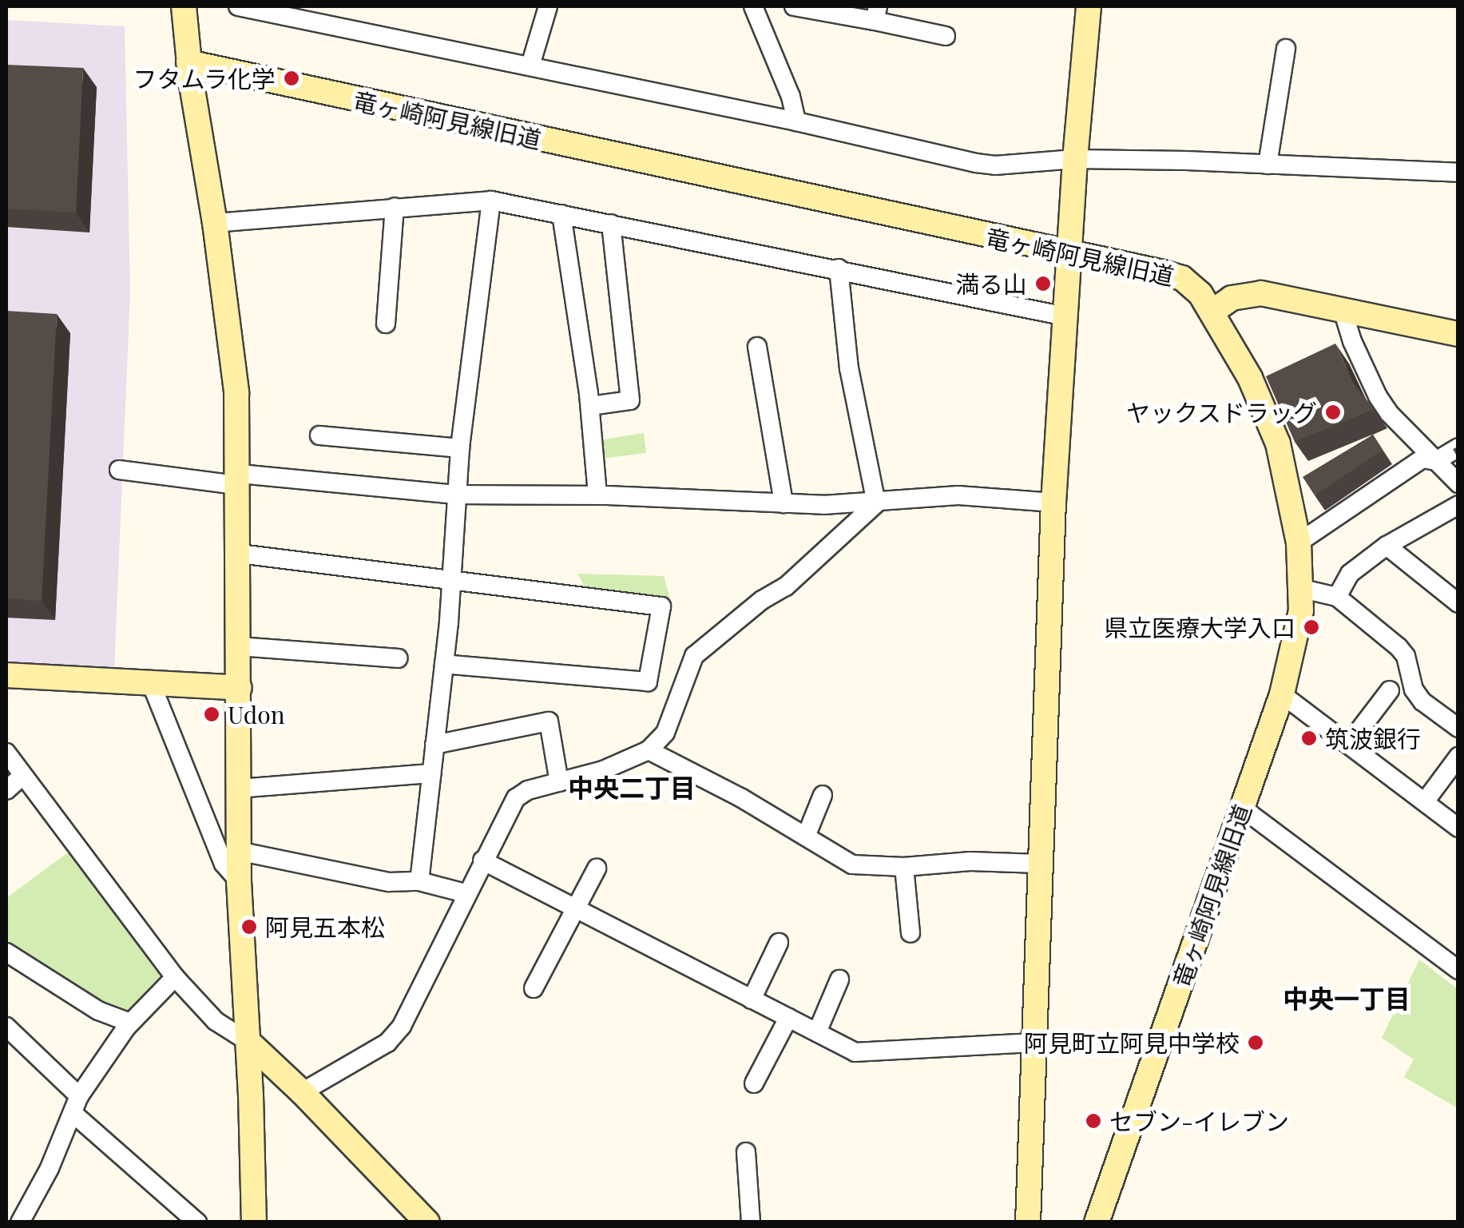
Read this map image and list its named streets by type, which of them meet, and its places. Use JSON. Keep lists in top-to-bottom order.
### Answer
{
  "streets": {
    "street": ["竜ヶ崎阿見線旧道"]
  },
  "districts": ["中央二丁目", "中央一丁目"],
  "places": [
    "フタムラ化学",
    "満る山",
    "ヤックスドラッグ",
    "県立医療大学入口",
    "Udon",
    "筑波銀行",
    "阿見五本松",
    "阿見町立阿見中学校",
    "セブン-イレブン"
  ]
}
